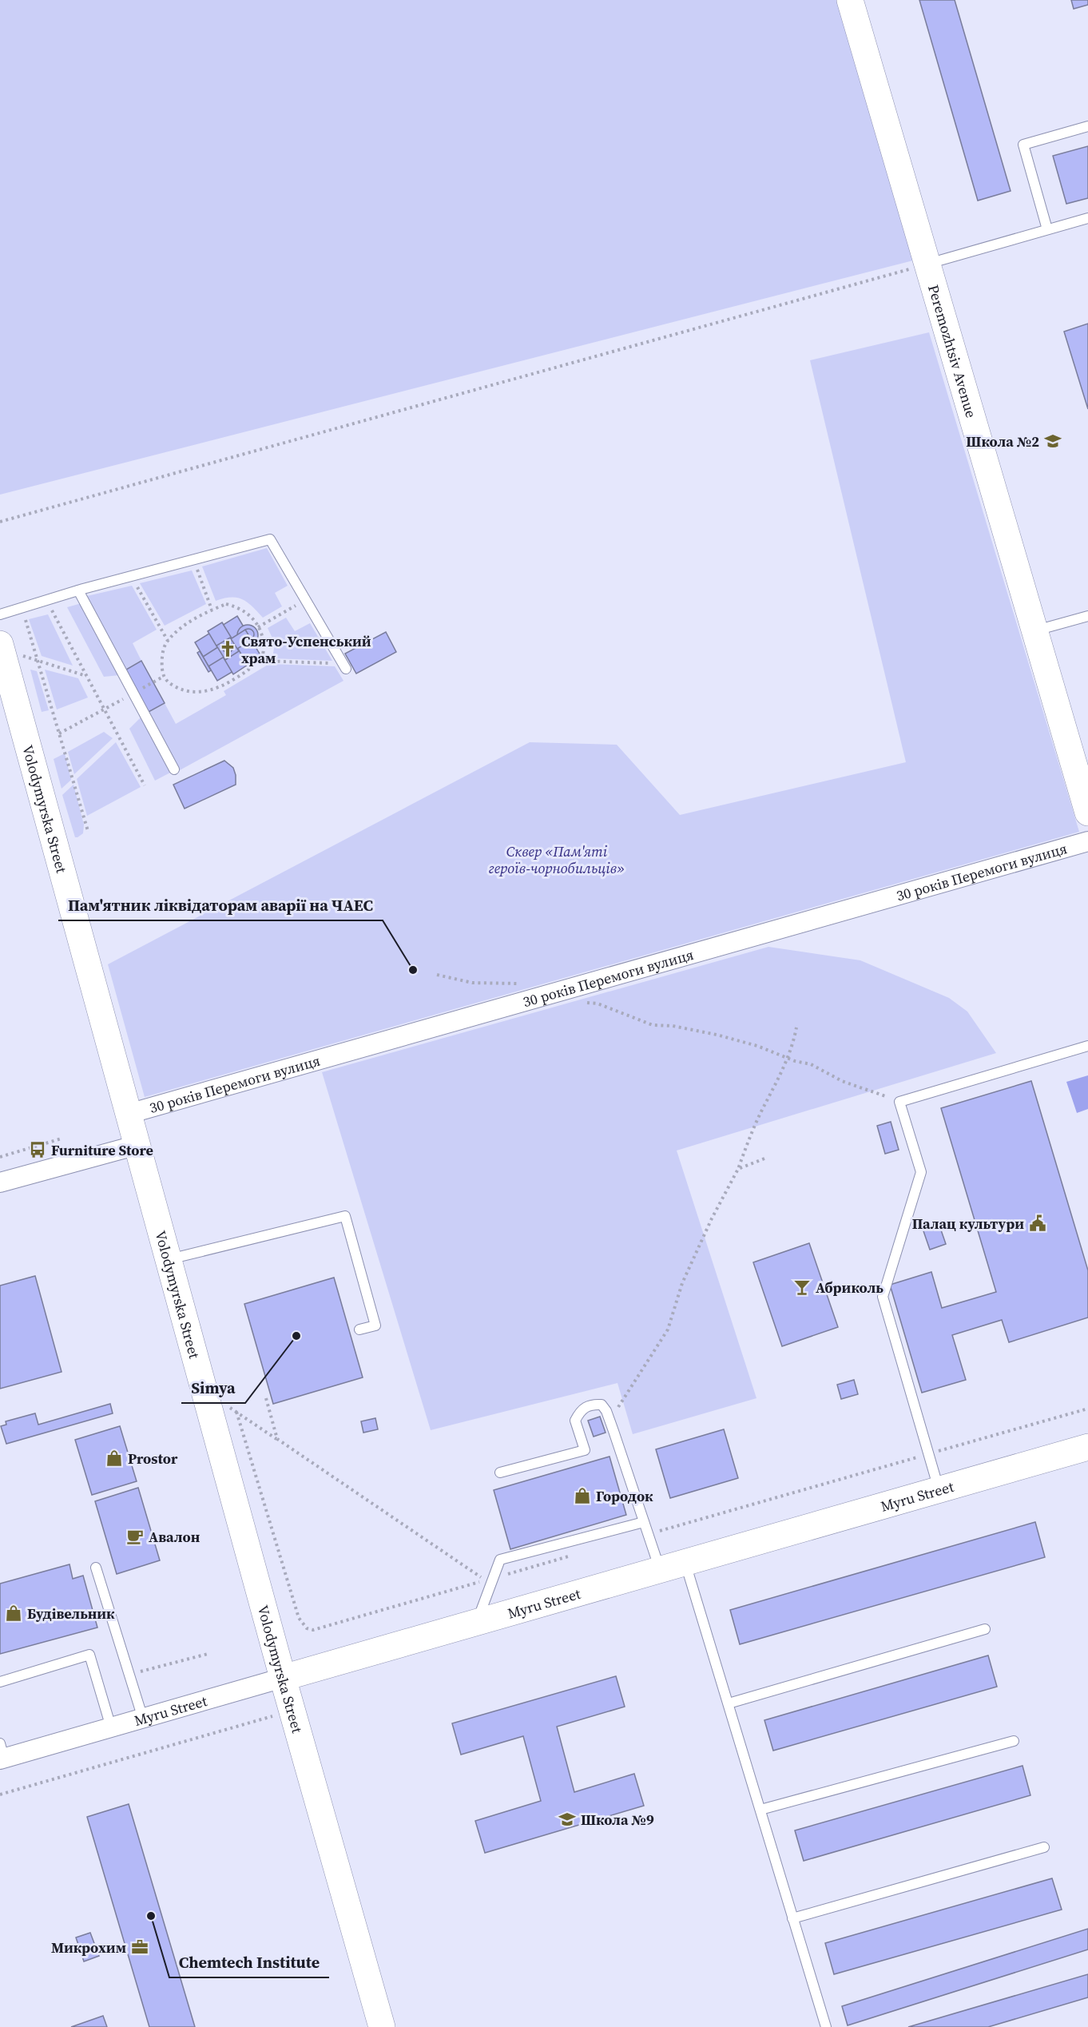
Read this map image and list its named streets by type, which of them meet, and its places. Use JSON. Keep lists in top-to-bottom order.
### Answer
{
  "streets": {
    "street": [
      "Peremozhtsiv Avenue",
      "Volodymyrska Street",
      "30 років Перемоги вулиця",
      "Myru Street"
    ]
  },
  "crossings": [
    ["Volodymyrska Street", "30 років Перемоги вулиця"],
    ["Volodymyrska Street", "Myru Street"]
  ],
  "parks": ["Сквер «Пам'яті героїв-чорнобильців»"],
  "places": {
    "school or university": ["Школа №2", "Школа №9"],
    "church": ["Свято-Успенський храм"],
    "other": ["Пам'ятник ліквідаторам аварії на ЧАЕС", "Simya", "Chemtech Institute"],
    "bus stop": ["Furniture Store"],
    "public building": ["Палац культури"],
    "bar": ["Абриколь"],
    "shop": ["Prostor", "Городок", "Будівельник"],
    "cafe": ["Авалон"],
    "office": ["Микрохим"]
  }
}
